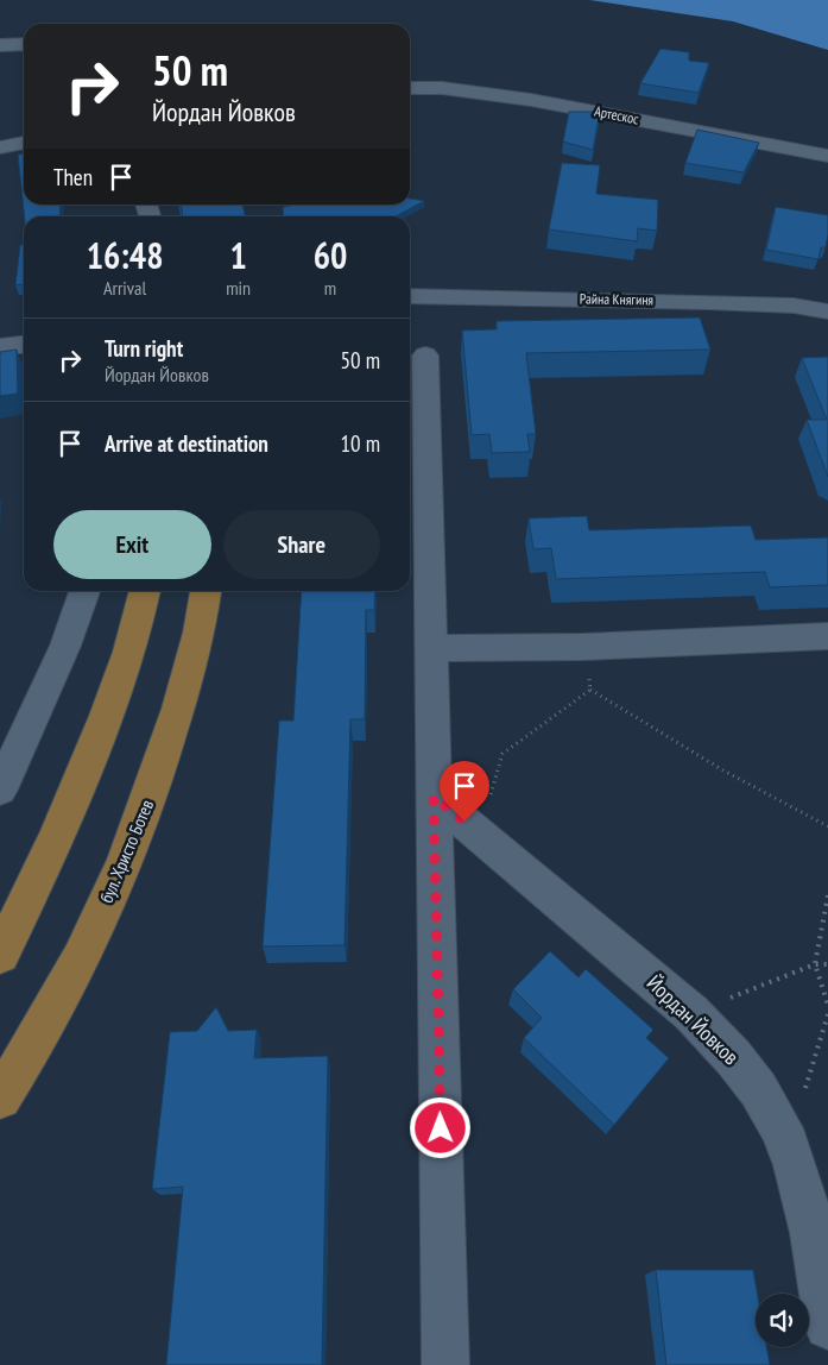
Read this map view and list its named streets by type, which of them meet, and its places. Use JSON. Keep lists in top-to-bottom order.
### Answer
{
  "streets": {
    "main road": ["бул. Христо Ботев"],
    "street": ["Артескос", "Райна Княгиня", "Йордан Йовков"]
  },
  "page": {
    "turn": ["50 m", "Йордан Йовков"],
    "then": "Then",
    "eta": [
      "16:48",
      "Arrival",
      "1",
      "min",
      "60",
      "m"
    ],
    "list": [
      {
        "name": "Turn right",
        "note": "Йордан Йовков",
        "value": "50 m"
      },
      {
        "name": "Arrive at destination",
        "value": "10 m"
      }
    ],
    "buttons": ["Exit", "Share"]
  }
}
